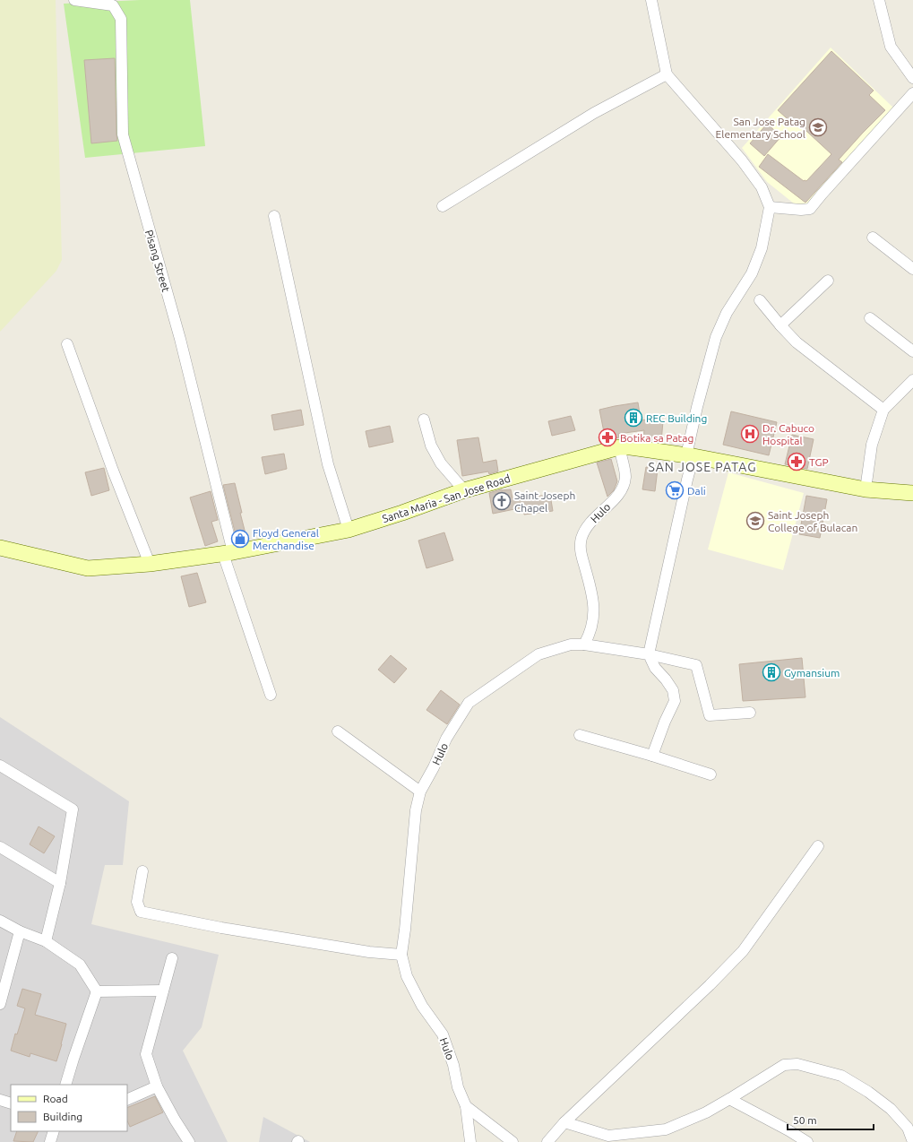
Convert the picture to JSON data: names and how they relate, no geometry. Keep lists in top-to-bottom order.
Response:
{
  "streets": {
    "main road": ["Santa Maria - San Jose Road"],
    "street": ["Pisang Street", "Hulo"]
  },
  "crossings": [
    ["Pisang Street", "Santa Maria - San Jose Road"],
    ["Santa Maria - San Jose Road", "Hulo"]
  ],
  "districts": ["SAN JOSE PATAG"],
  "places": {
    "school or university": ["San Jose Patag Elementary School", "Saint Joseph College of Bulacan"],
    "building": ["REC Building", "Gymansium"],
    "hospital": ["Dr. Cabuco Hospital"],
    "pharmacy": ["Botika sa Patag", "TGP"],
    "supermarket": ["Dali"],
    "church": ["Saint Joseph Chapel"],
    "shop": ["Floyd General Merchandise"]
  },
  "legend": ["Road", "Building"],
  "scale_bar": "50 m"
}
